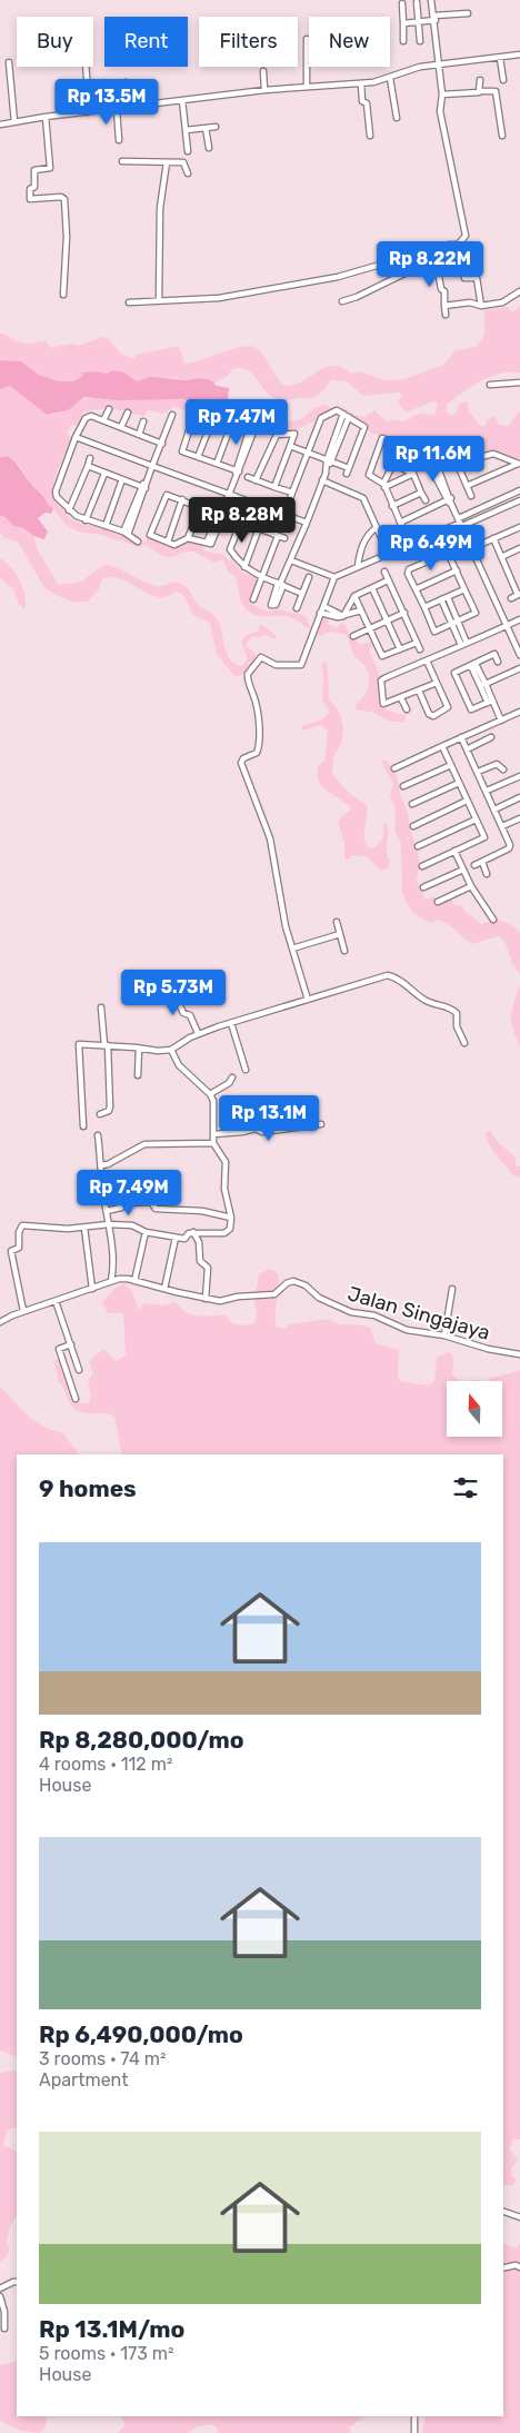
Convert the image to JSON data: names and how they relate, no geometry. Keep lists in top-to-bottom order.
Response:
{
  "streets": {
    "street": ["Jalan Singajaya"]
  },
  "north": "top",
  "page": {
    "chip": [
      "Buy",
      "Rent",
      "Filters",
      "New"
    ],
    "price": [
      "Rp 13.5M",
      "Rp 8.22M",
      "Rp 7.47M",
      "Rp 11.6M",
      "Rp 8.28M",
      "Rp 6.49M",
      "Rp 5.73M",
      "Rp 13.1M",
      "Rp 7.49M"
    ],
    "heading": "9 homes",
    "list": [
      {
        "name": "Rp 8,280,000/mo",
        "note": "4 rooms · 112 m² · House"
      },
      {
        "name": "Rp 6,490,000/mo",
        "note": "3 rooms · 74 m² · Apartment"
      },
      {
        "name": "Rp 13.1M/mo",
        "note": "5 rooms · 173 m² · House"
      }
    ]
  }
}
